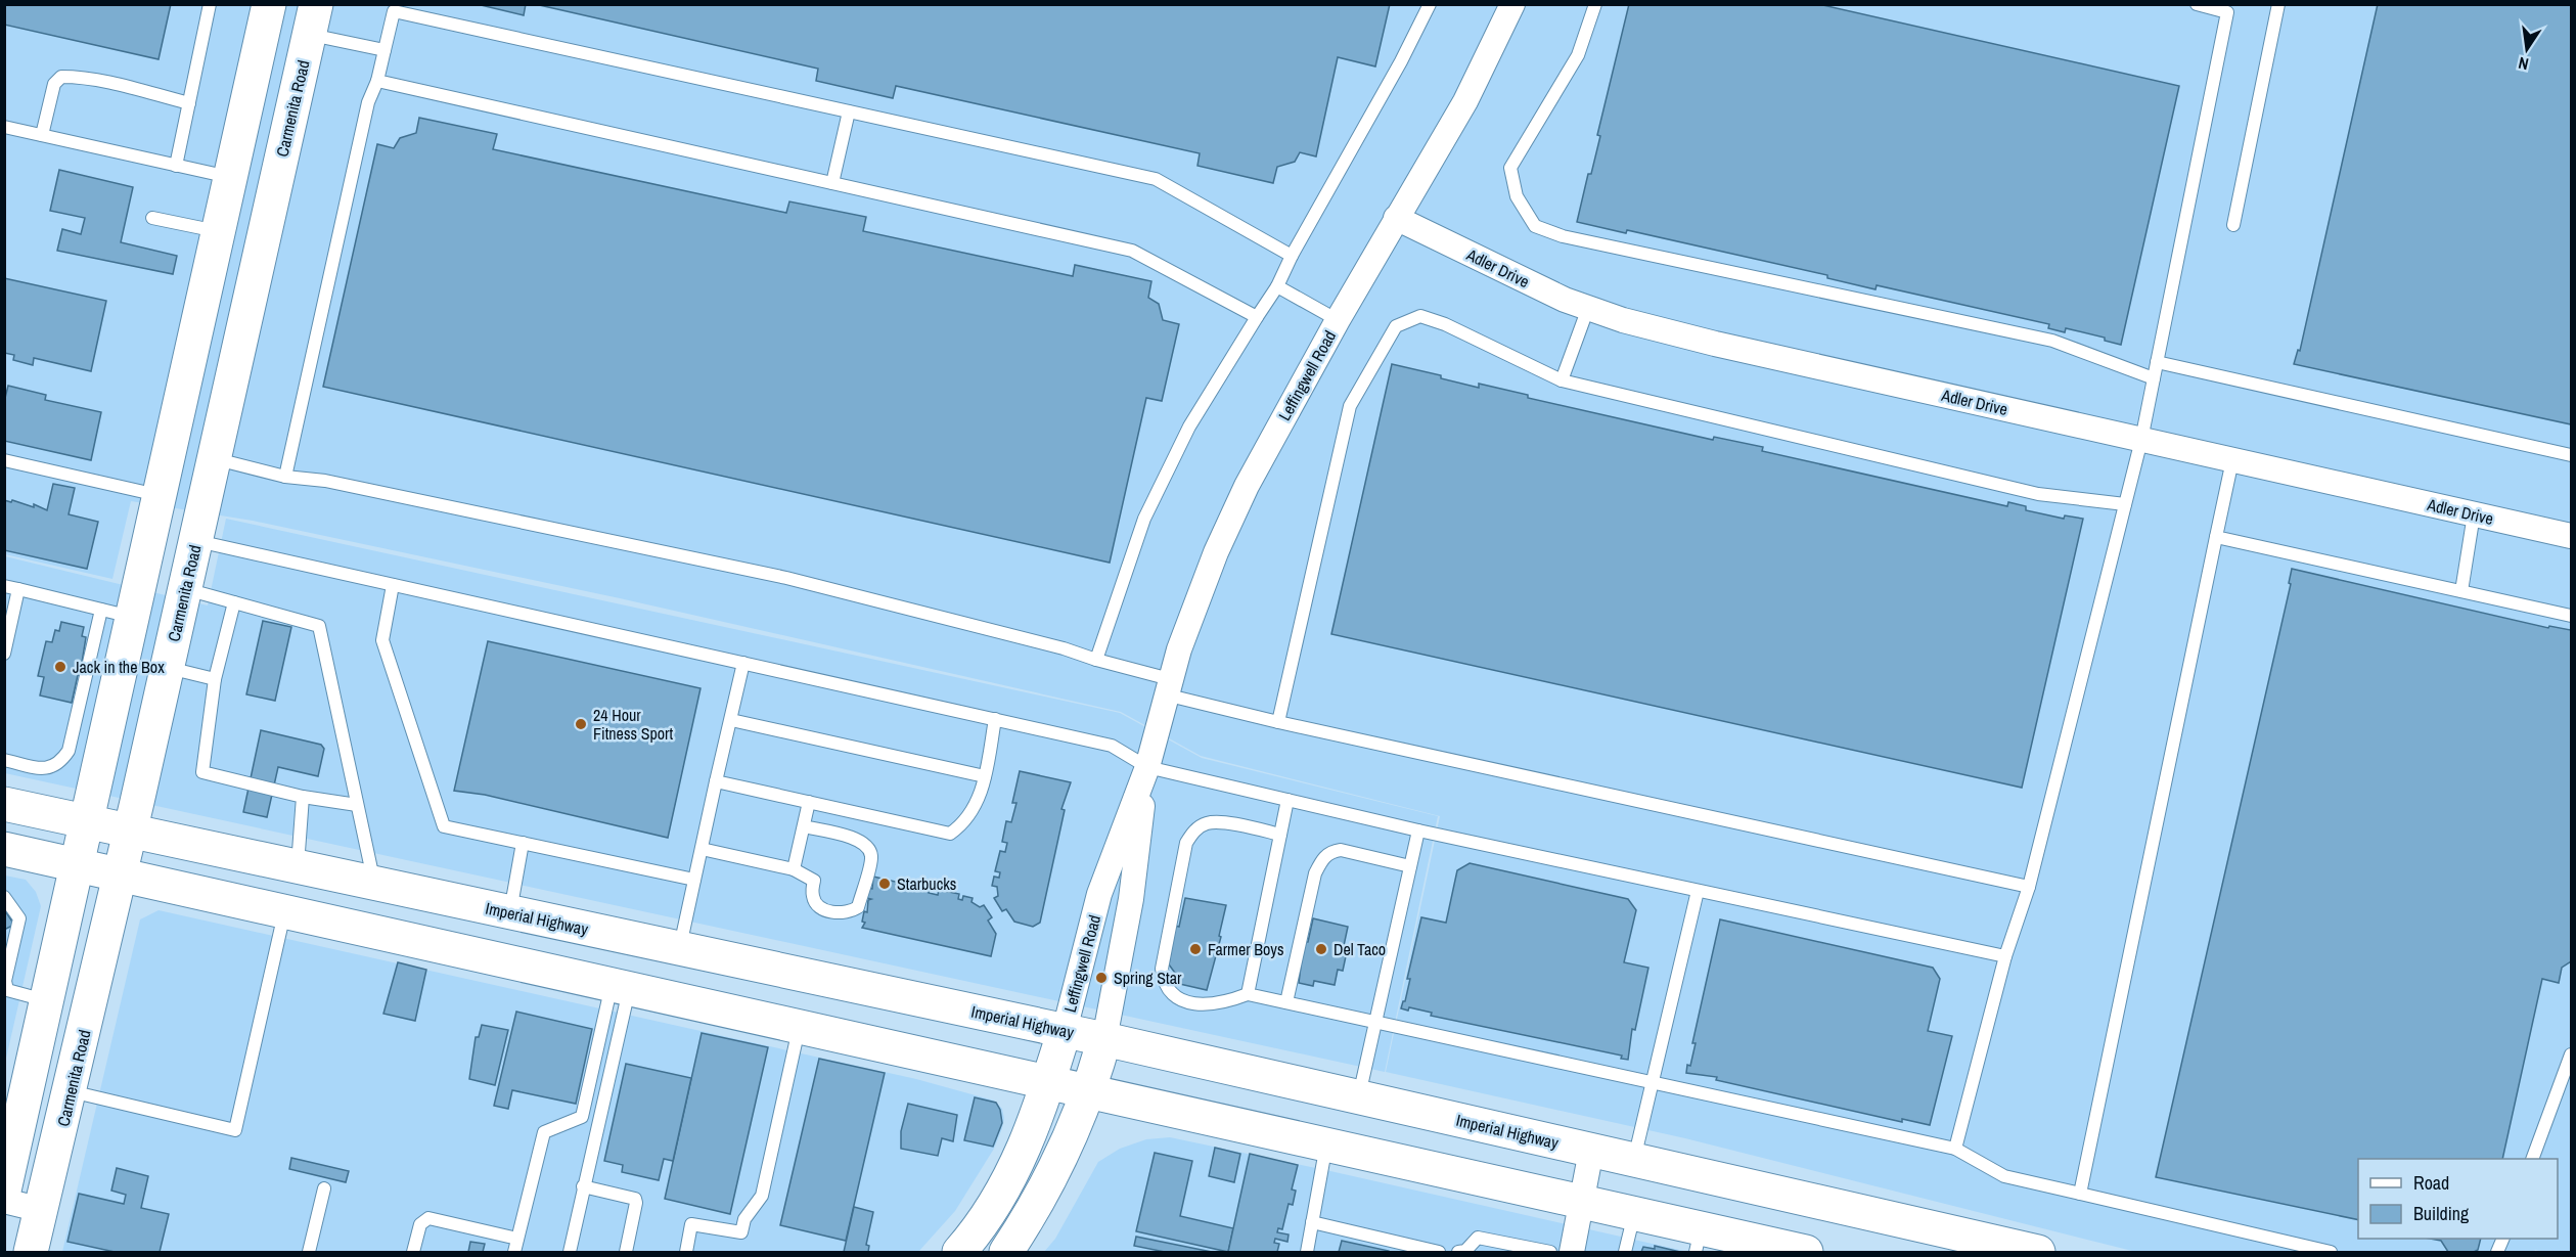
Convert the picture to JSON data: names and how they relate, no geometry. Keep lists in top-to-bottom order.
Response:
{
  "streets": {
    "main road": ["Carmenita Road", "Leffingwell Road", "Imperial Highway"],
    "street": ["Adler Drive"]
  },
  "crossings": [
    ["Carmenita Road", "Imperial Highway"],
    ["Adler Drive", "Leffingwell Road"],
    ["Leffingwell Road", "Imperial Highway"]
  ],
  "places": [
    "Jack in the Box",
    "24 Hour Fitness Sport",
    "Starbucks",
    "Farmer Boys",
    "Del Taco",
    "Spring Star"
  ],
  "legend": ["Road", "Building"],
  "north": "bottom"
}
